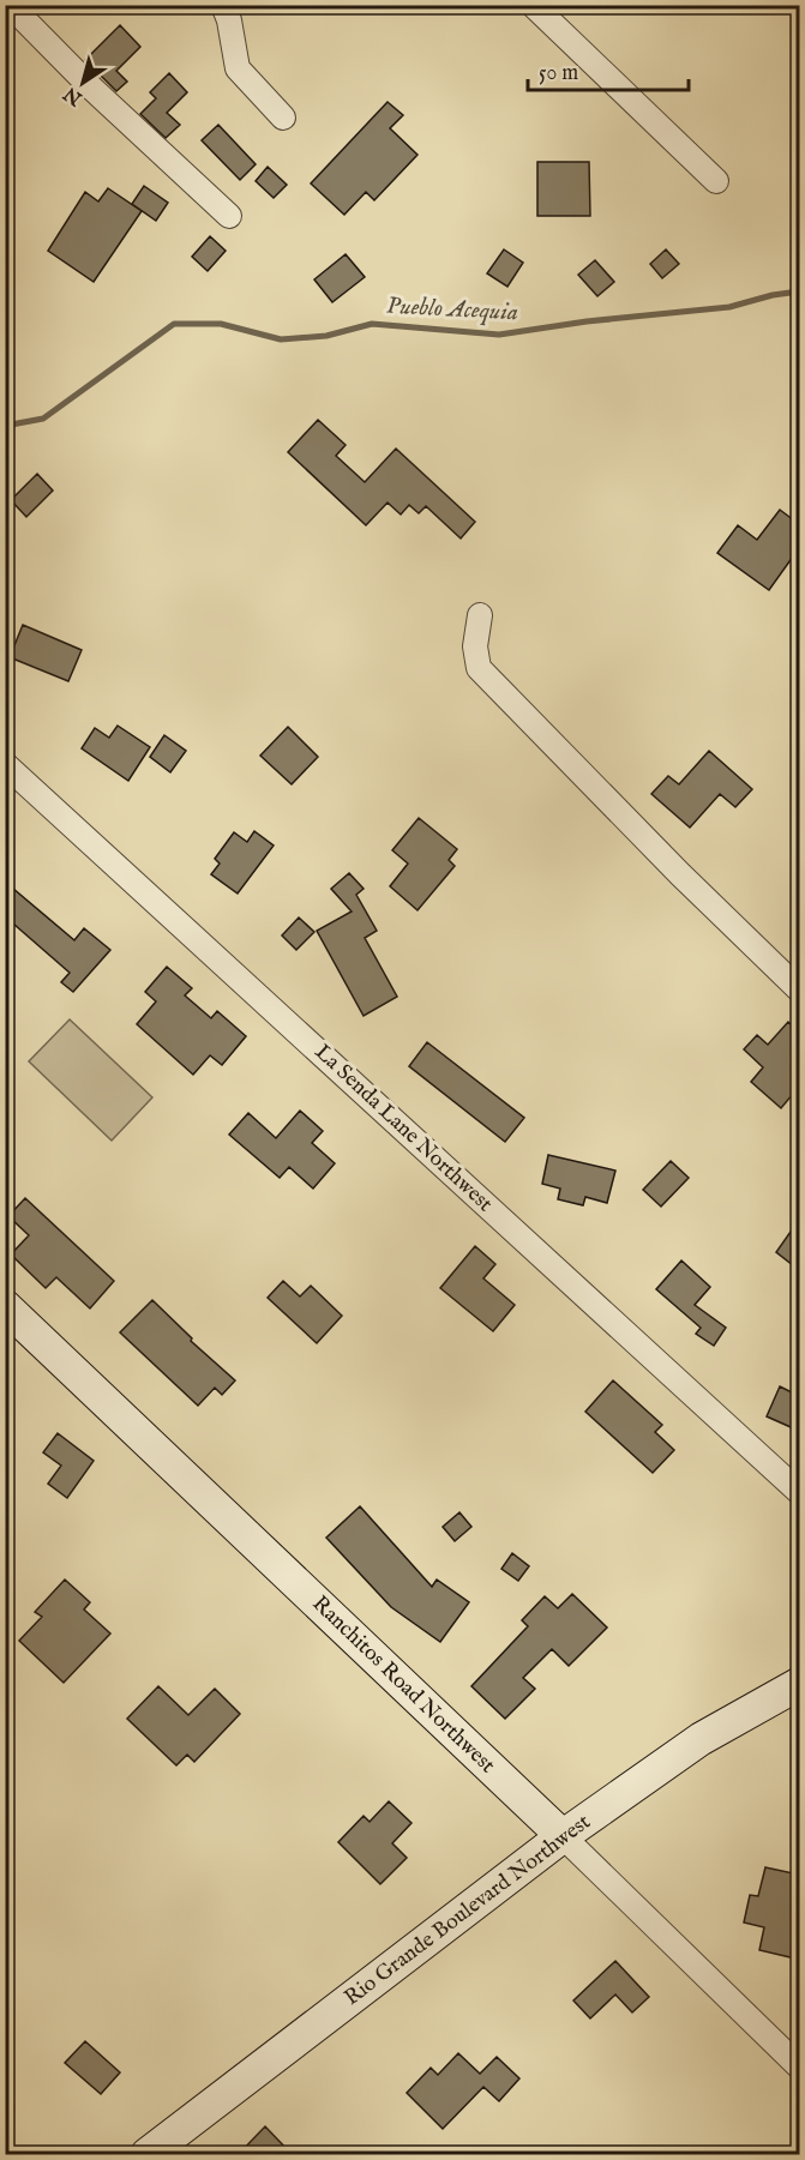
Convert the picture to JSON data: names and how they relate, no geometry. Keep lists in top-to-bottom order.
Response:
{
  "streets": {
    "street": ["La Senda Lane Northwest", "Ranchitos Road Northwest", "Rio Grande Boulevard Northwest"]
  },
  "crossings": [
    ["Ranchitos Road Northwest", "Rio Grande Boulevard Northwest"]
  ],
  "water": ["Pueblo Acequia"],
  "scale_bar": "50 m",
  "north": "bottom left"
}
